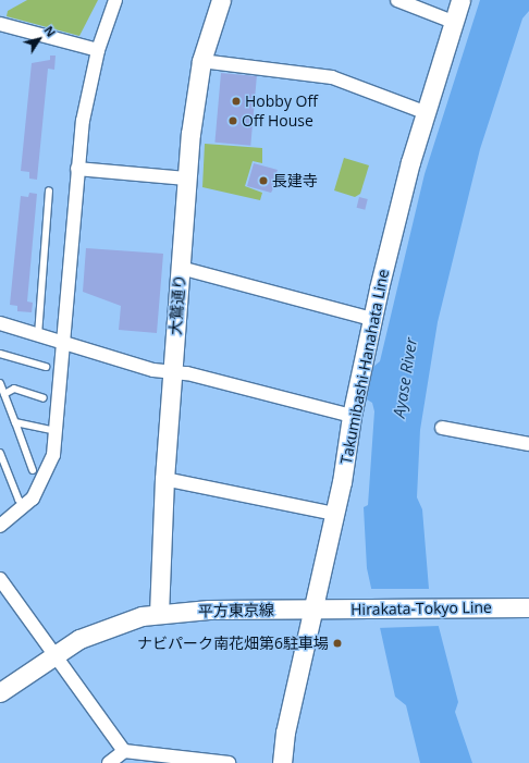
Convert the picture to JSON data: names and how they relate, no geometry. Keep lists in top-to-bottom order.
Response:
{
  "streets": {
    "main road": [
      "大鷲通り",
      "Takumibashi-Hanahata Line",
      "Hirakata-Tokyo Line",
      "平方東京線"
    ]
  },
  "crossings": [
    ["大鷲通り", "平方東京線"],
    ["Takumibashi-Hanahata Line", "Hirakata-Tokyo Line"],
    ["Takumibashi-Hanahata Line", "平方東京線"],
    ["Hirakata-Tokyo Line", "平方東京線"]
  ],
  "water": ["Ayase River"],
  "places": [
    "Hobby Off",
    "Off House",
    "長建寺",
    "ナビパーク南花畑第6駐車場"
  ],
  "north": "top right"
}
